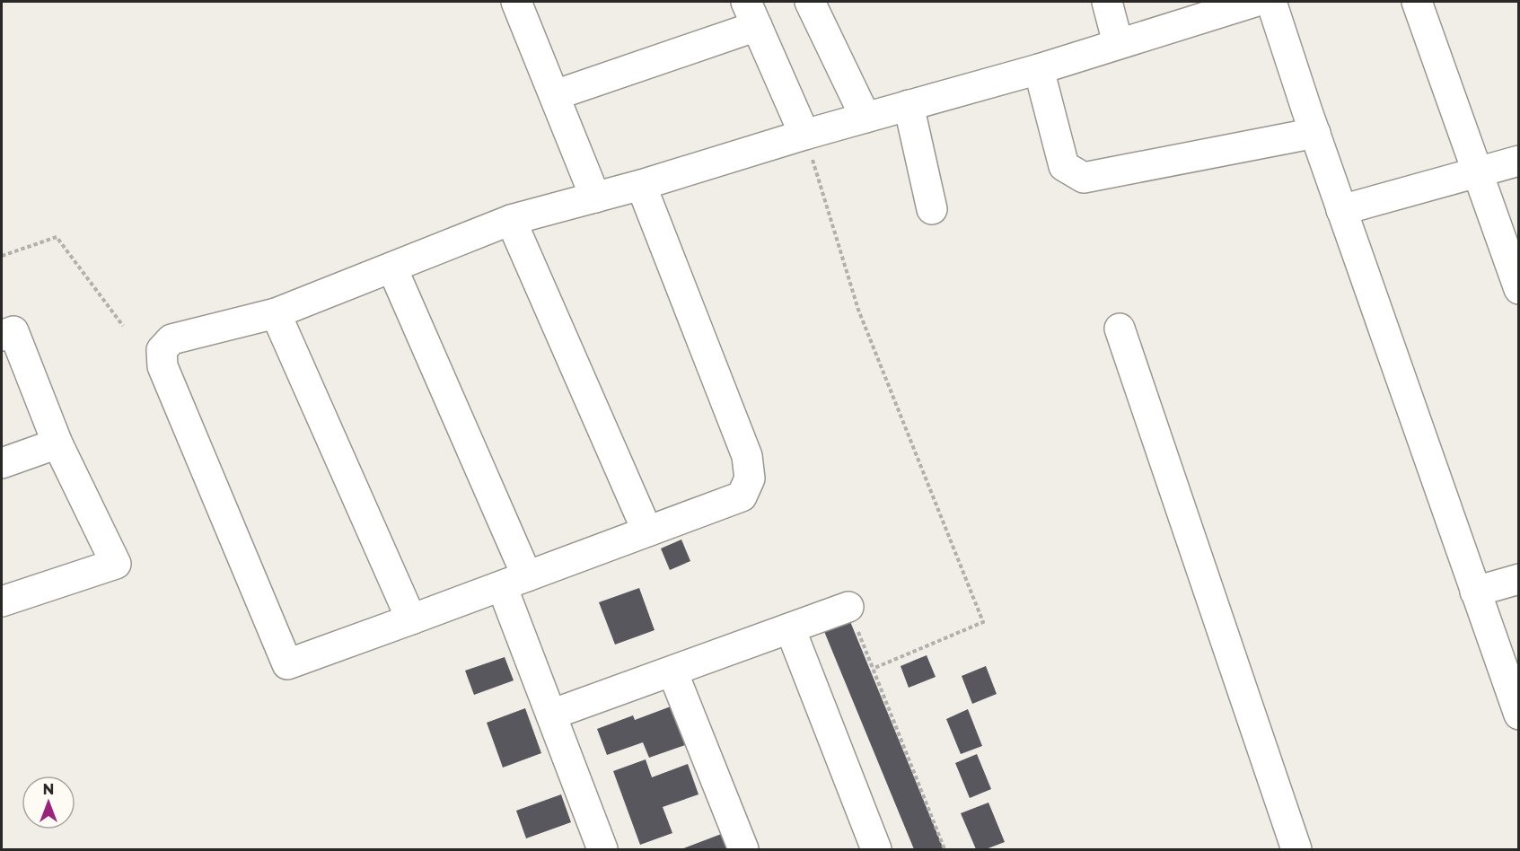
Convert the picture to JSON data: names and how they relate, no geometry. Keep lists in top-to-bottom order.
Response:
{
  "north": "top"
}
